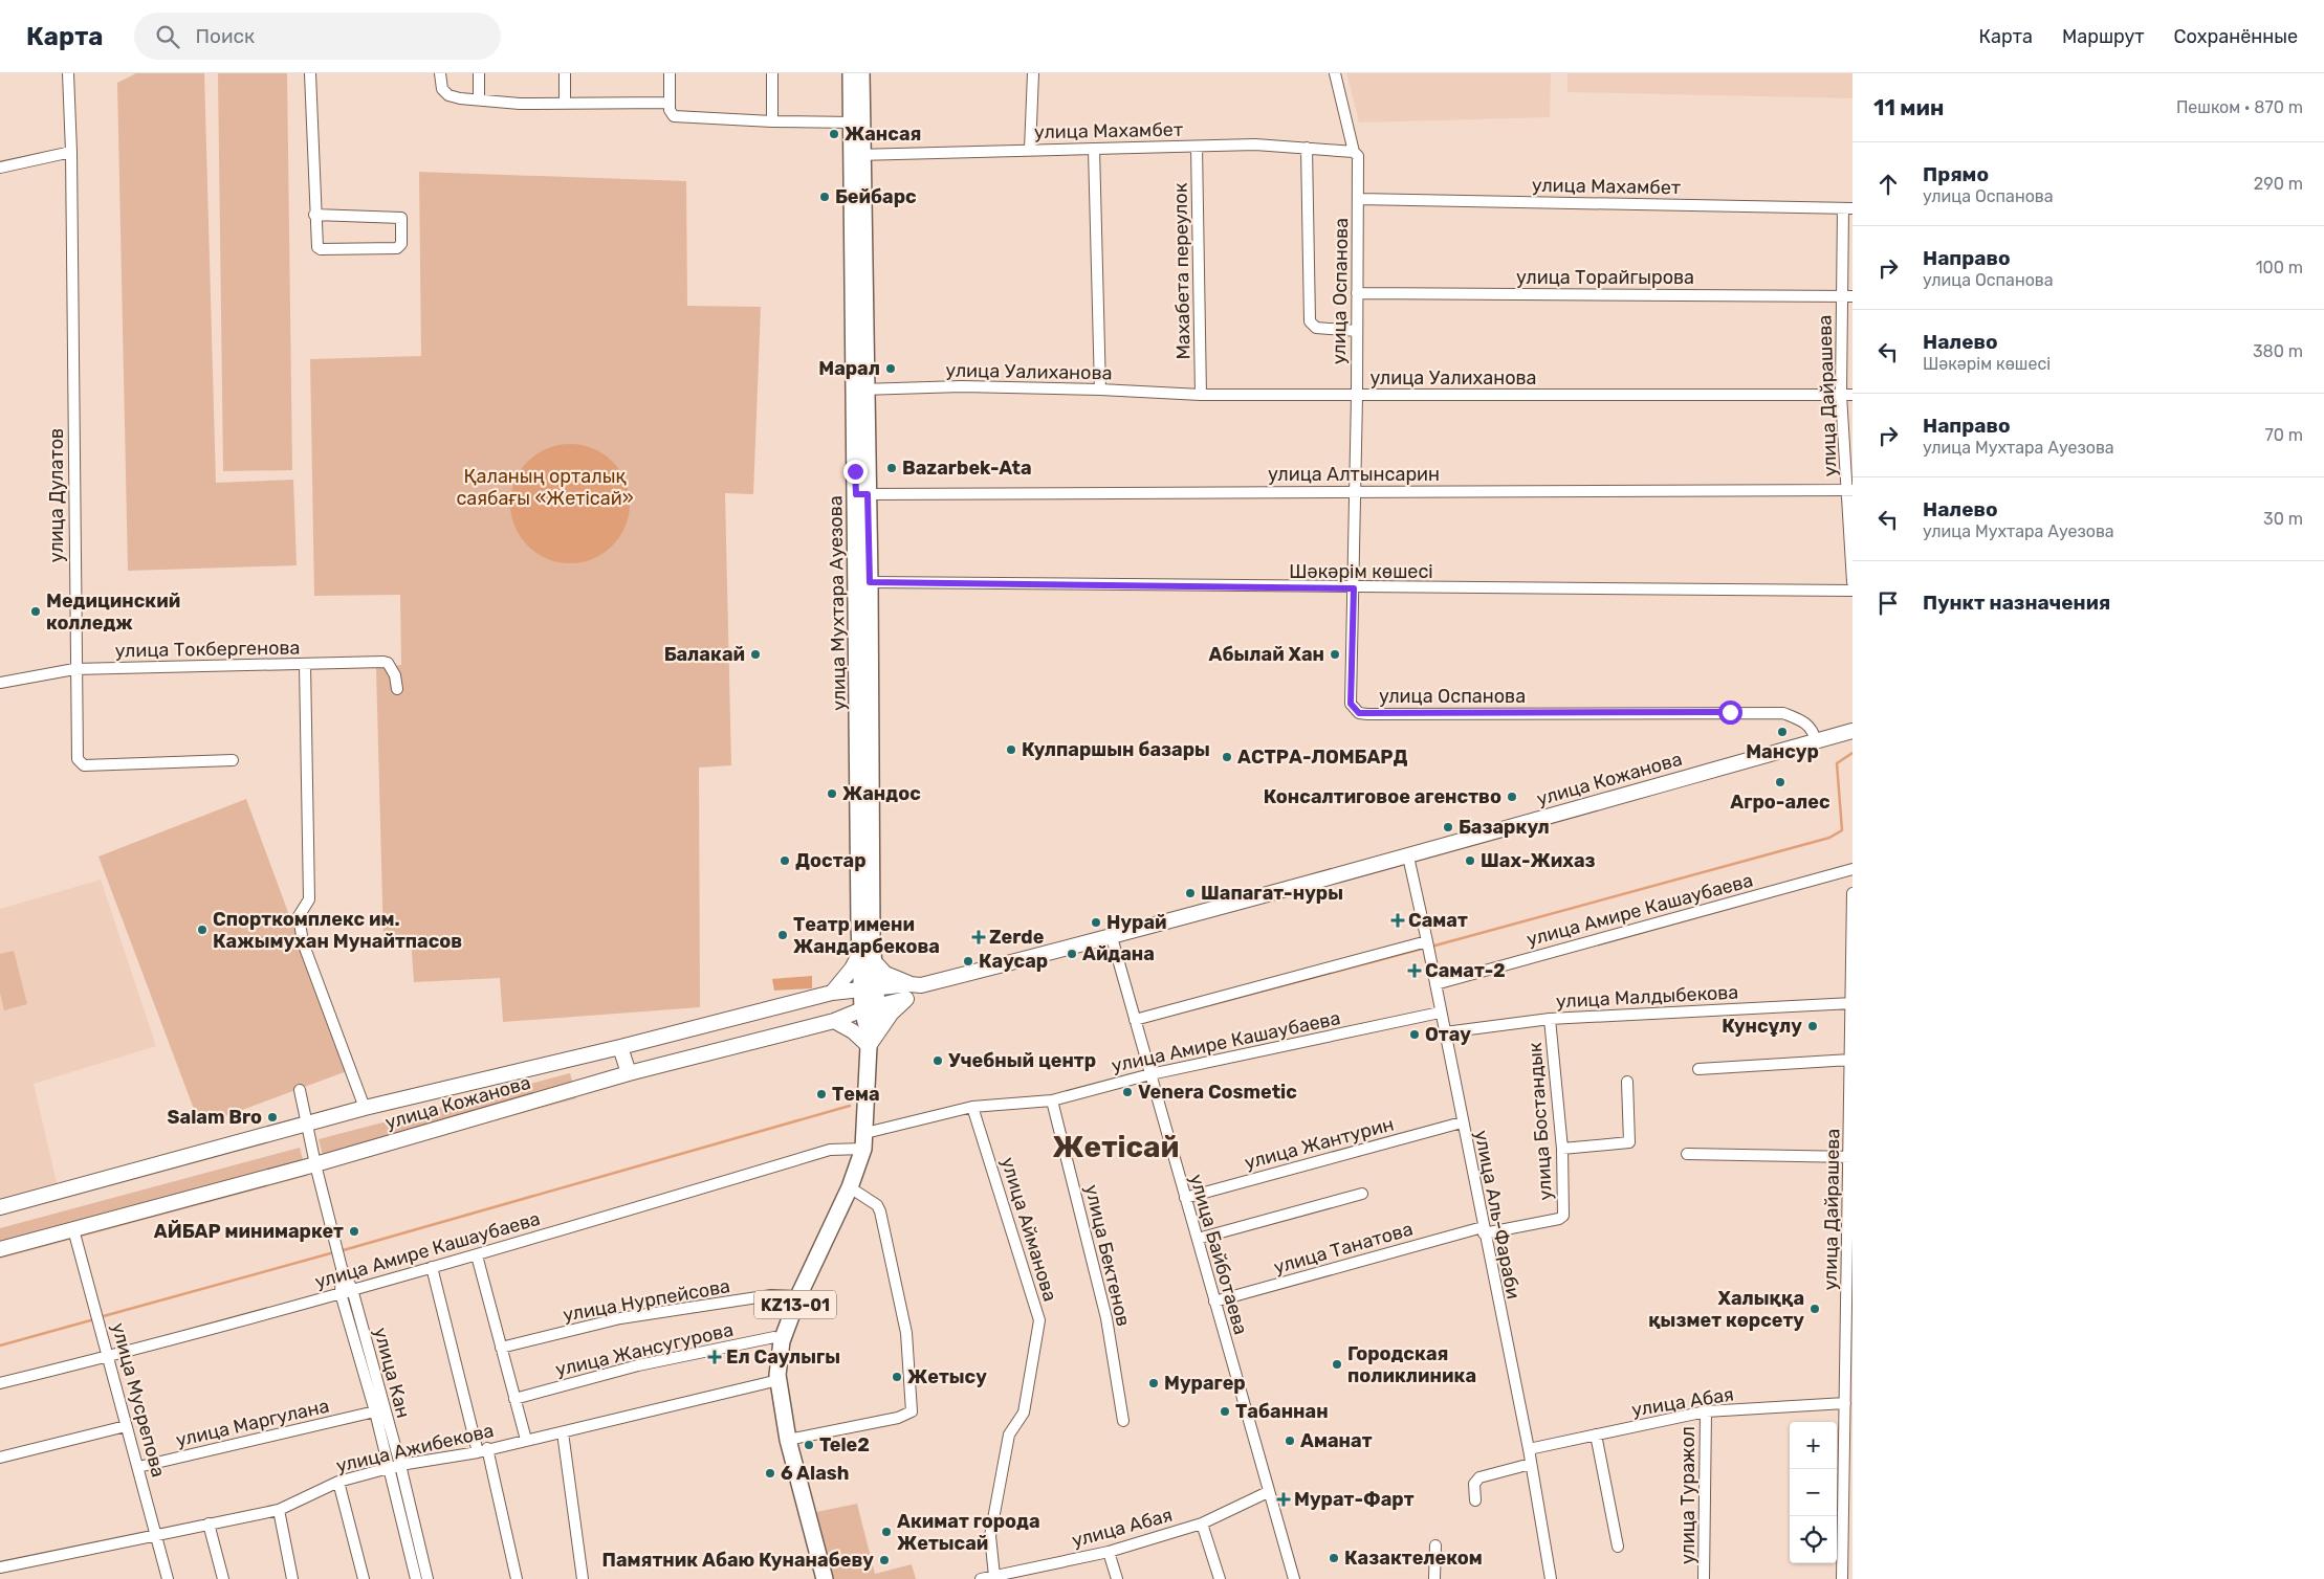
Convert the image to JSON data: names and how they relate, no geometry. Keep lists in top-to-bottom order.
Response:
{
  "streets": {
    "main road": ["улица Мухтара Ауезова", "KZ13-01"],
    "street": [
      "улица Махамбет",
      "Махабета переулок",
      "улица Торайгырова",
      "улица Оспанова",
      "улица Уалиханова",
      "улица Дайрашева",
      "улица Алтынсарин",
      "улица Дулатов",
      "Шәкәрім көшесі",
      "улица Токбергенова",
      "улица Кожанова",
      "улица Амире Кашаубаева",
      "улица Малдыбекова",
      "улица Бостандык",
      "улица Жантурин",
      "улица Аль-Фараби",
      "улица Айманова",
      "улица Танатова",
      "улица Байботаева",
      "улица Бектенов",
      "улица Нурпейсова",
      "улица Жансугурова",
      "улица Кан",
      "улица Мусрепова",
      "улица Абая",
      "улица Маргулана",
      "улица Ажибекова",
      "улица Туражол"
    ]
  },
  "crossings": [
    ["улица Махамбет", "Махабета переулок"],
    ["улица Махамбет", "улица Оспанова"],
    ["улица Махамбет", "улица Дайрашева"],
    ["улица Махамбет", "улица Мухтара Ауезова"],
    ["Махабета переулок", "улица Уалиханова"],
    ["улица Торайгырова", "улица Оспанова"],
    ["улица Торайгырова", "улица Дайрашева"],
    ["улица Оспанова", "улица Уалиханова"],
    ["улица Оспанова", "улица Алтынсарин"],
    ["улица Оспанова", "Шәкәрім көшесі"],
    ["улица Оспанова", "улица Кожанова"],
    ["улица Уалиханова", "улица Дайрашева"],
    ["улица Уалиханова", "улица Мухтара Ауезова"],
    ["улица Дайрашева", "улица Алтынсарин"],
    ["улица Дайрашева", "улица Малдыбекова"],
    ["улица Дайрашева", "улица Абая"],
    ["улица Алтынсарин", "улица Мухтара Ауезова"],
    ["улица Дулатов", "улица Токбергенова"],
    ["Шәкәрім көшесі", "улица Мухтара Ауезова"],
    ["улица Мухтара Ауезова", "улица Кожанова"],
    ["улица Мухтара Ауезова", "улица Амире Кашаубаева"],
    ["улица Мухтара Ауезова", "улица Нурпейсова"],
    ["улица Мухтара Ауезова", "улица Жансугурова"],
    ["улица Мухтара Ауезова", "улица Ажибекова"],
    ["улица Кожанова", "улица Аль-Фараби"],
    ["улица Кожанова", "улица Байботаева"],
    ["улица Кожанова", "улица Кан"],
    ["улица Кожанова", "улица Мусрепова"],
    ["улица Амире Кашаубаева", "улица Аль-Фараби"],
    ["улица Амире Кашаубаева", "улица Айманова"],
    ["улица Амире Кашаубаева", "улица Байботаева"],
    ["улица Амире Кашаубаева", "улица Бектенов"],
    ["улица Амире Кашаубаева", "улица Кан"],
    ["улица Амире Кашаубаева", "улица Мусрепова"],
    ["улица Малдыбекова", "улица Бостандык"],
    ["улица Малдыбекова", "улица Аль-Фараби"],
    ["улица Бостандык", "улица Танатова"],
    ["улица Жантурин", "улица Аль-Фараби"],
    ["улица Жантурин", "улица Байботаева"],
    ["улица Аль-Фараби", "улица Танатова"],
    ["улица Аль-Фараби", "улица Абая"],
    ["улица Айманова", "улица Абая"],
    ["улица Танатова", "улица Байботаева"],
    ["улица Байботаева", "улица Абая"],
    ["улица Кан", "улица Маргулана"],
    ["улица Кан", "улица Ажибекова"],
    ["улица Мусрепова", "улица Маргулана"],
    ["улица Мусрепова", "улица Ажибекова"],
    ["улица Абая", "улица Туражол"]
  ],
  "districts": ["Жетісай"],
  "parks": ["Қаланың орталық саябағы «Жетісай»"],
  "places": {
    "other": [
      "Жансая",
      "Бейбарс",
      "Марал",
      "Bazarbek-Ata",
      "Медицинский колледж",
      "Балакай",
      "Абылай Хан",
      "Мансур",
      "Кулпаршын базары",
      "АСТРА-ЛОМБАРД",
      "Агро-алес",
      "Жандос",
      "Консалтиговое агенство",
      "Базаркул",
      "Достар",
      "Шах-Жихаз",
      "Шапагат-нуры",
      "Нурай",
      "Спорткомплекс им. Кажымухан Мунайтпасов",
      "Театр имени Жандарбекова",
      "Айдана",
      "Каусар",
      "Кунсұлу",
      "Отау",
      "Учебный центр",
      "Venera Cosmetic",
      "Тема",
      "Salam Bro",
      "АЙБАР минимаркет",
      "Халыққа қызмет көрсету",
      "Городская поликлиника",
      "Жетысу",
      "Мурагер",
      "Табаннан",
      "Аманат",
      "Tele2",
      "6 Alash",
      "Акимат города Жетысай",
      "Казактелеком",
      "Памятник Абаю Кунанабеву"
    ],
    "health": [
      "Самат",
      "Zerde",
      "Самат-2",
      "Ел Саулыгы",
      "Мурат-Фарт"
    ]
  },
  "page": {
    "header": "Карта",
    "search": "Поиск",
    "nav": ["Карта", "Маршрут", "Сохранённые"],
    "heading": ["11 мин", "Пешком · 870 m"],
    "list": [
      ["Прямо", "улица Оспанова", "290 m"],
      ["Направо", "улица Оспанова", "100 m"],
      ["Налево", "Шәкәрім көшесі", "380 m"],
      ["Направо", "улица Мухтара Ауезова", "70 m"],
      ["Налево", "улица Мухтара Ауезова", "30 m"],
      "Пункт назначения"
    ],
    "map_buttons": ["+", "−"]
  }
}
